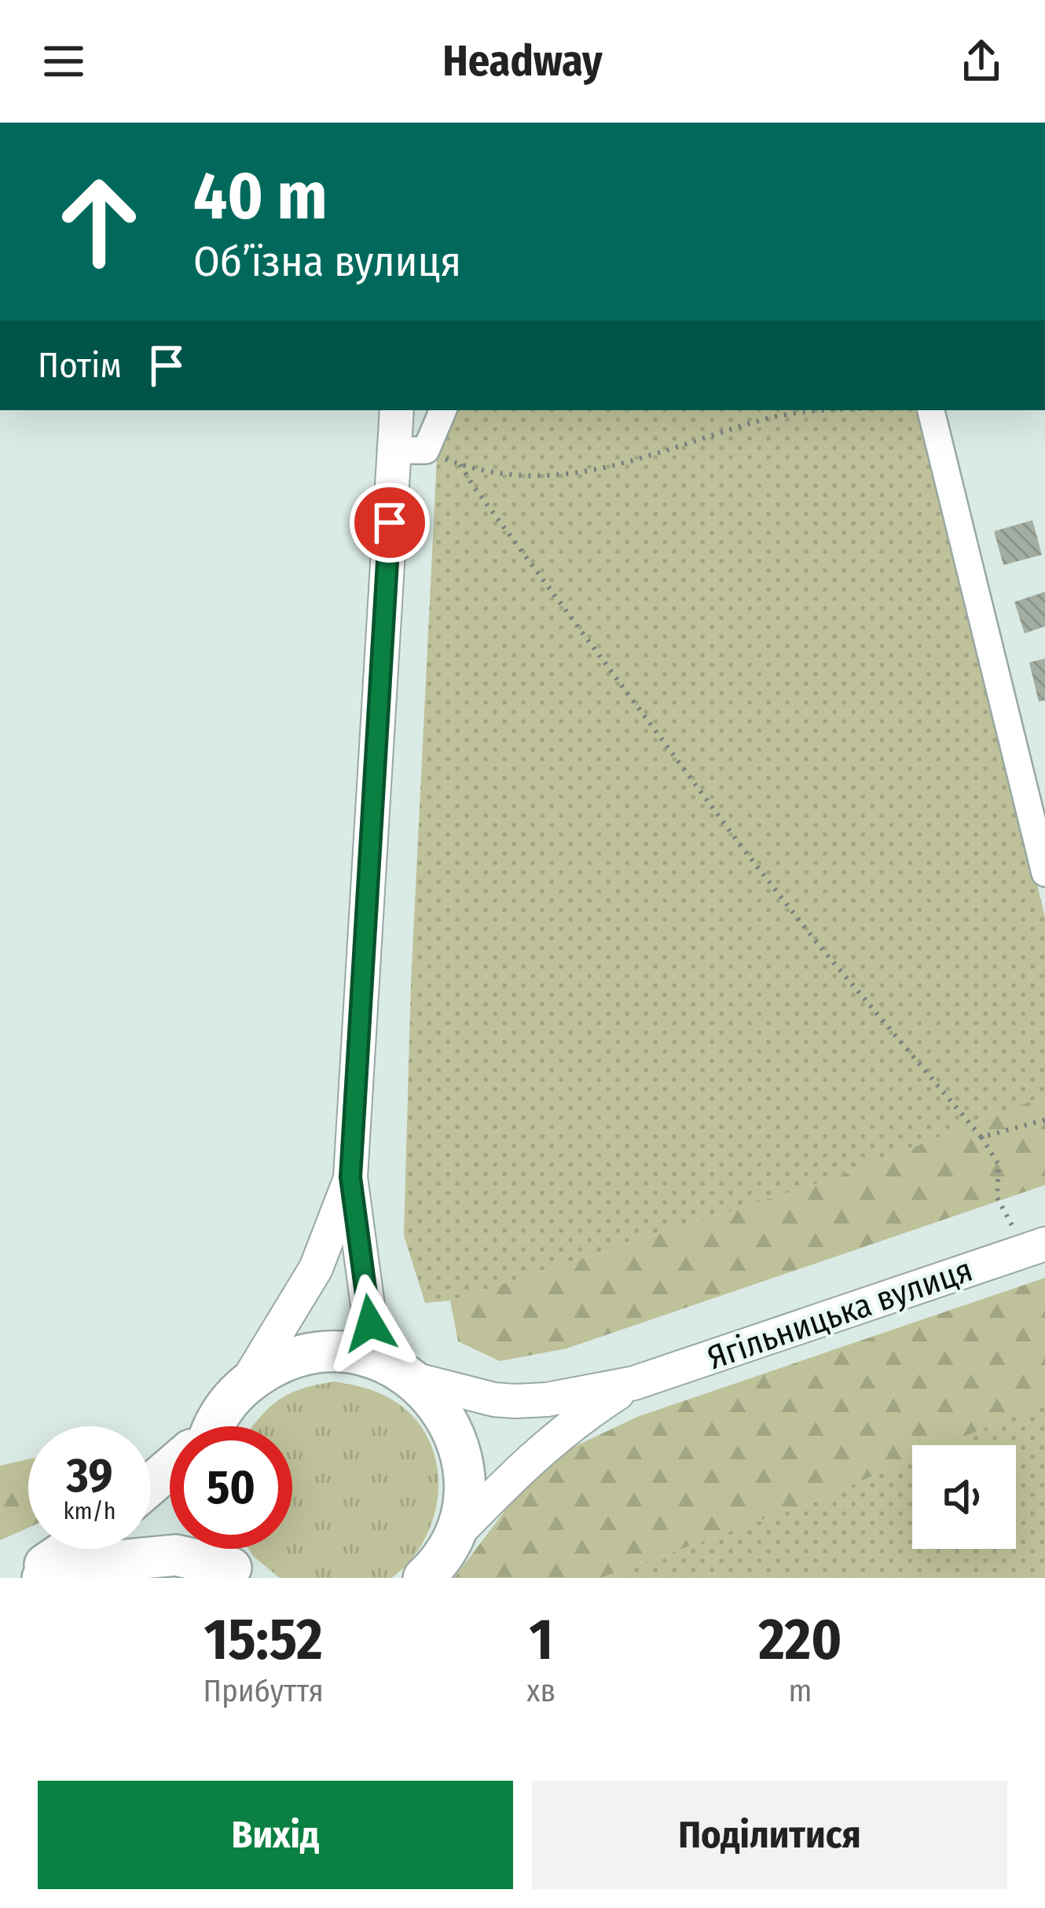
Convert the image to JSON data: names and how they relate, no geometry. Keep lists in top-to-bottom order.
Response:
{
  "streets": {
    "main road": ["Ягільницька вулиця"]
  },
  "page": {
    "header": "Headway",
    "turn": ["40 m", "Обʼїзна вулиця"],
    "then": "Потім",
    "speed": "39 km/h",
    "limit": "50",
    "eta": [
      "15:52",
      "Прибуття",
      "1",
      "хв",
      "220",
      "m"
    ],
    "buttons": ["Вихід", "Поділитися"]
  }
}
